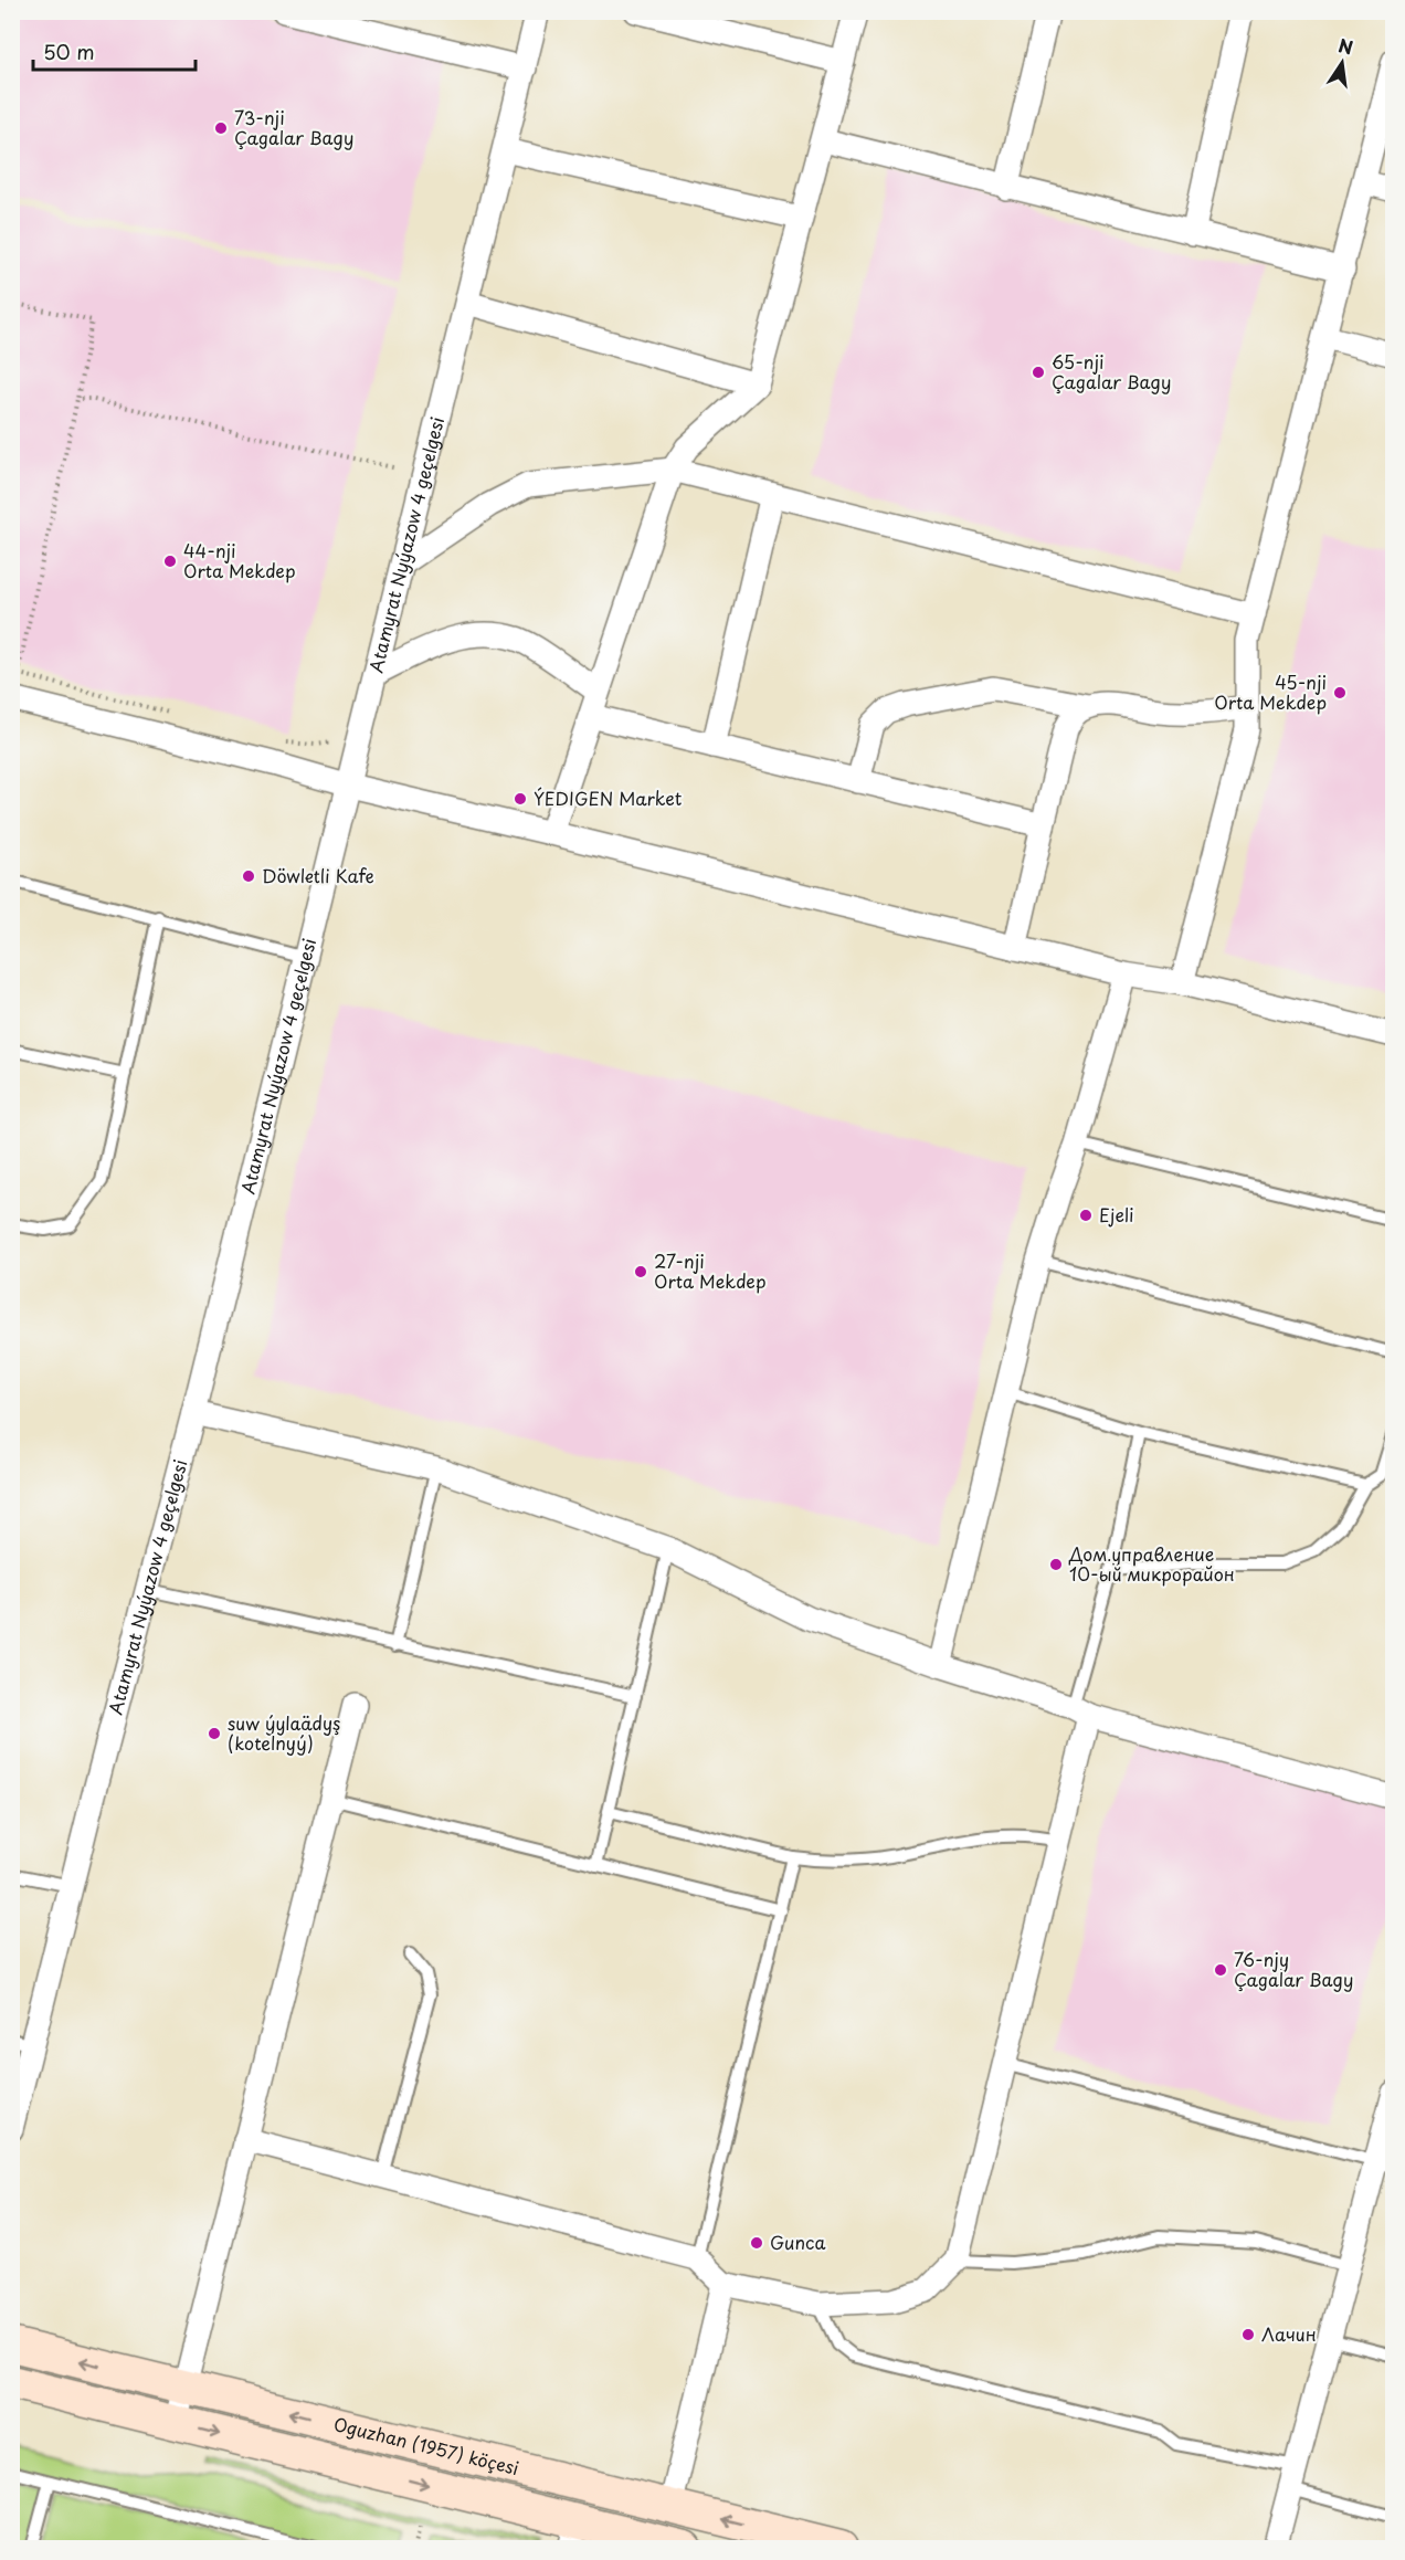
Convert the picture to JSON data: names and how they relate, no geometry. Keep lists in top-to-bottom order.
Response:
{
  "streets": {
    "main road": ["Oguzhan (1957) köçesi"],
    "street": ["Atamyrat Nyýazow 4 geçelgesi"]
  },
  "places": [
    "73-nji Çagalar Bagy",
    "65-nji Çagalar Bagy",
    "44-nji Orta Mekdep",
    "45-nji Orta Mekdep",
    "ÝEDIGEN Market",
    "Döwletli Kafe",
    "Ejeli",
    "27-nji Orta Mekdep",
    "Дом.управление 10-ый микрорайон",
    "suw ýylaädyş (kotelnyý)",
    "76-njy Çagalar Bagy",
    "Gunca",
    "Лачин"
  ],
  "scale_bar": "50 m",
  "north": "top"
}
